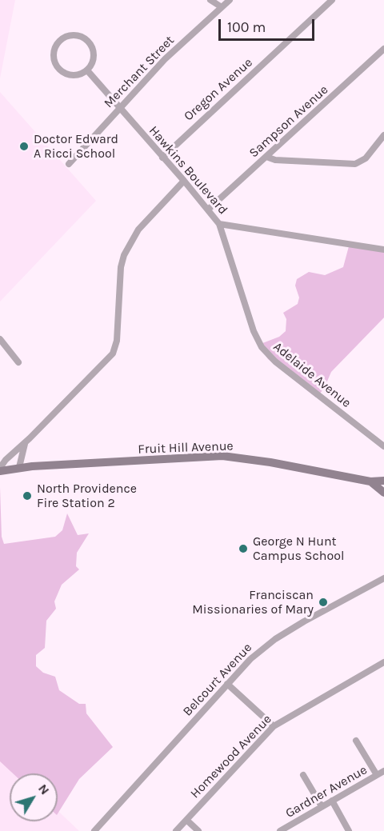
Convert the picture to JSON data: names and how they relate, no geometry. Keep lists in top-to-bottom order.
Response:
{
  "streets": {
    "main road": ["Fruit Hill Avenue"],
    "street": [
      "Merchant Street",
      "Oregon Avenue",
      "Sampson Avenue",
      "Hawkins Boulevard",
      "Adelaide Avenue",
      "Belcourt Avenue",
      "Homewood Avenue",
      "Gardner Avenue"
    ]
  },
  "crossings": [
    ["Merchant Street", "Hawkins Boulevard"],
    ["Oregon Avenue", "Hawkins Boulevard"],
    ["Sampson Avenue", "Hawkins Boulevard"],
    ["Hawkins Boulevard", "Adelaide Avenue"]
  ],
  "places": [
    "Doctor Edward A Ricci School",
    "North Providence Fire Station 2",
    "George N Hunt Campus School",
    "Franciscan Missionaries of Mary"
  ],
  "scale_bar": "100 m",
  "north": "top right"
}
